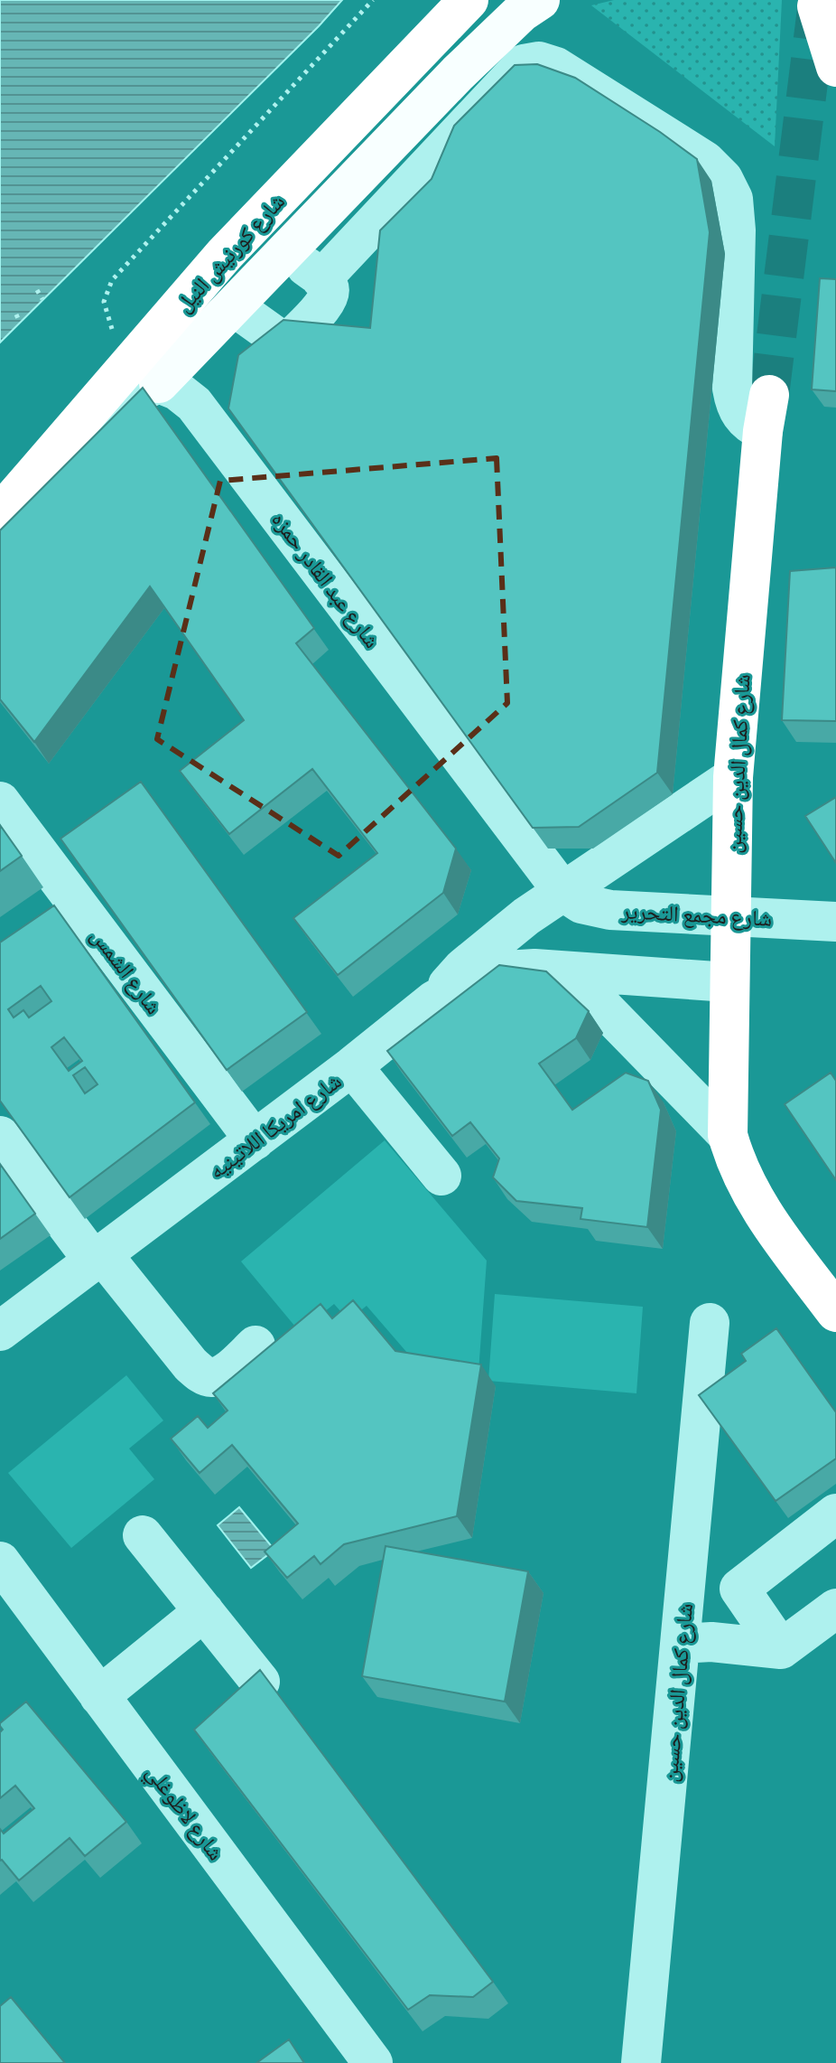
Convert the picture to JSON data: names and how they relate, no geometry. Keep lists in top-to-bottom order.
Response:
{
  "streets": {
    "highway": ["شارع كورنيش النيل", "شارع كمال الدين حسين"],
    "street": [
      "شارع عبد القادر حمزه",
      "شارع مجمع التحرير",
      "شارع الشمس",
      "شارع امريكا اللاتينيه",
      "شارع لاظوغلي"
    ]
  },
  "crossings": [
    ["شارع كورنيش النيل", "شارع عبد القادر حمزه"],
    ["شارع عبد القادر حمزه", "شارع مجمع التحرير"],
    ["شارع كمال الدين حسين", "شارع مجمع التحرير"],
    ["شارع كمال الدين حسين", "شارع امريكا اللاتينيه"],
    ["شارع الشمس", "شارع امريكا اللاتينيه"]
  ]
}
